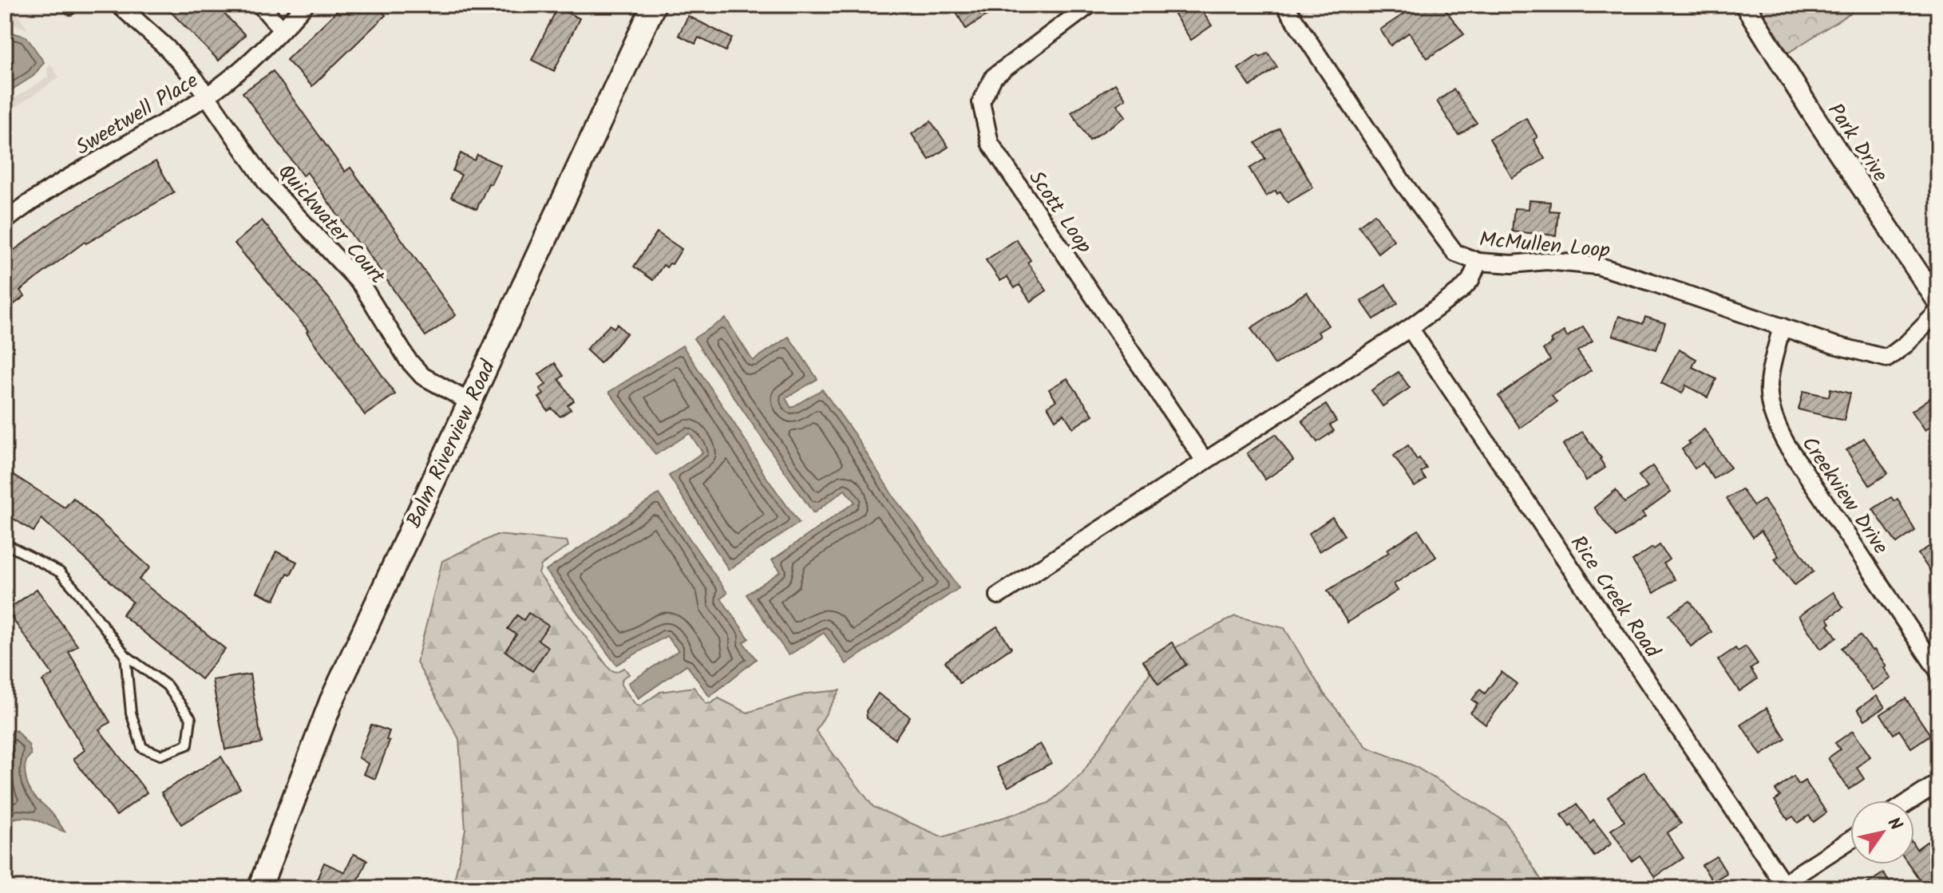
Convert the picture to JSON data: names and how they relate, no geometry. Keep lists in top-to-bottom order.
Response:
{
  "streets": {
    "main road": ["Balm Riverview Road"],
    "street": [
      "Sweetwell Place",
      "Park Drive",
      "Scott Loop",
      "Quickwater Court",
      "McMullen Loop",
      "Creekview Drive",
      "Rice Creek Road"
    ]
  },
  "crossings": [
    ["Sweetwell Place", "Quickwater Court"],
    ["Quickwater Court", "Balm Riverview Road"],
    ["McMullen Loop", "Creekview Drive"]
  ],
  "north": "top right"
}
